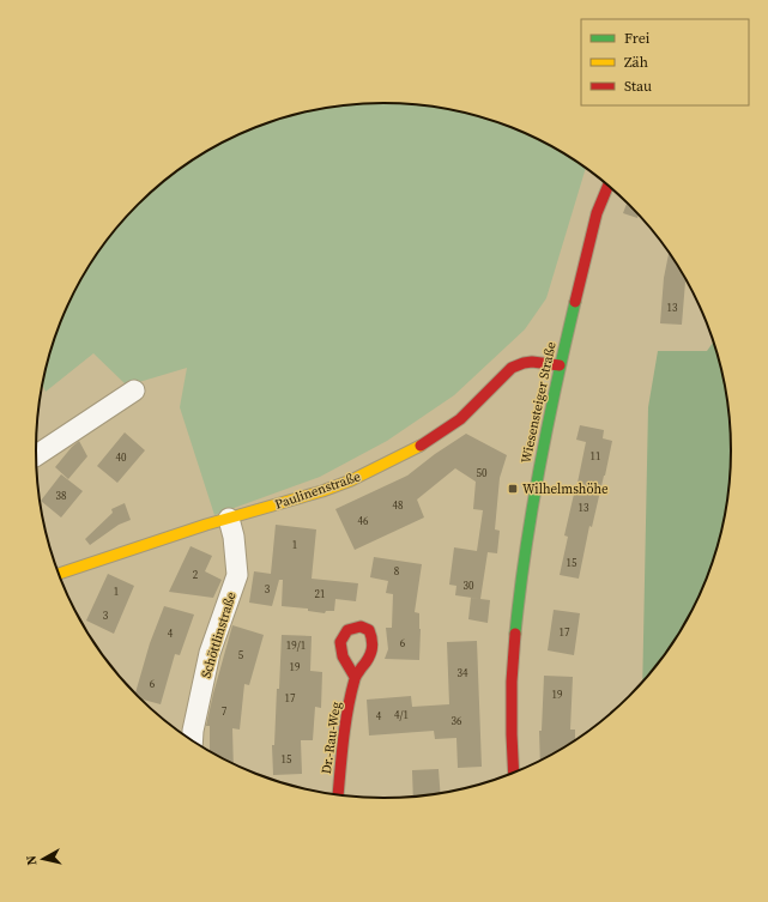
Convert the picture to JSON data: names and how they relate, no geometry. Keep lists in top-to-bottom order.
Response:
{
  "streets": {
    "street": [
      "Wiesensteiger Straße",
      "Paulinenstraße",
      "Schöttlinstraße",
      "Dr.-Rau-Weg"
    ]
  },
  "crossings": [
    ["Wiesensteiger Straße", "Paulinenstraße"],
    ["Paulinenstraße", "Schöttlinstraße"]
  ],
  "places": {
    "transit": ["Wilhelmshöhe"]
  },
  "house_numbers": [
    "13",
    "11",
    "40",
    "50",
    "38",
    "48",
    "13",
    "46",
    "1",
    "15",
    "8",
    "2",
    "30",
    "3",
    "1",
    "21",
    "3",
    "17",
    "4",
    "6",
    "19/1",
    "5",
    "19",
    "34",
    "6",
    "19",
    "17",
    "7",
    "4/1",
    "4",
    "36",
    "15"
  ],
  "legend": ["Frei", "Zäh", "Stau"],
  "north": "left"
}
